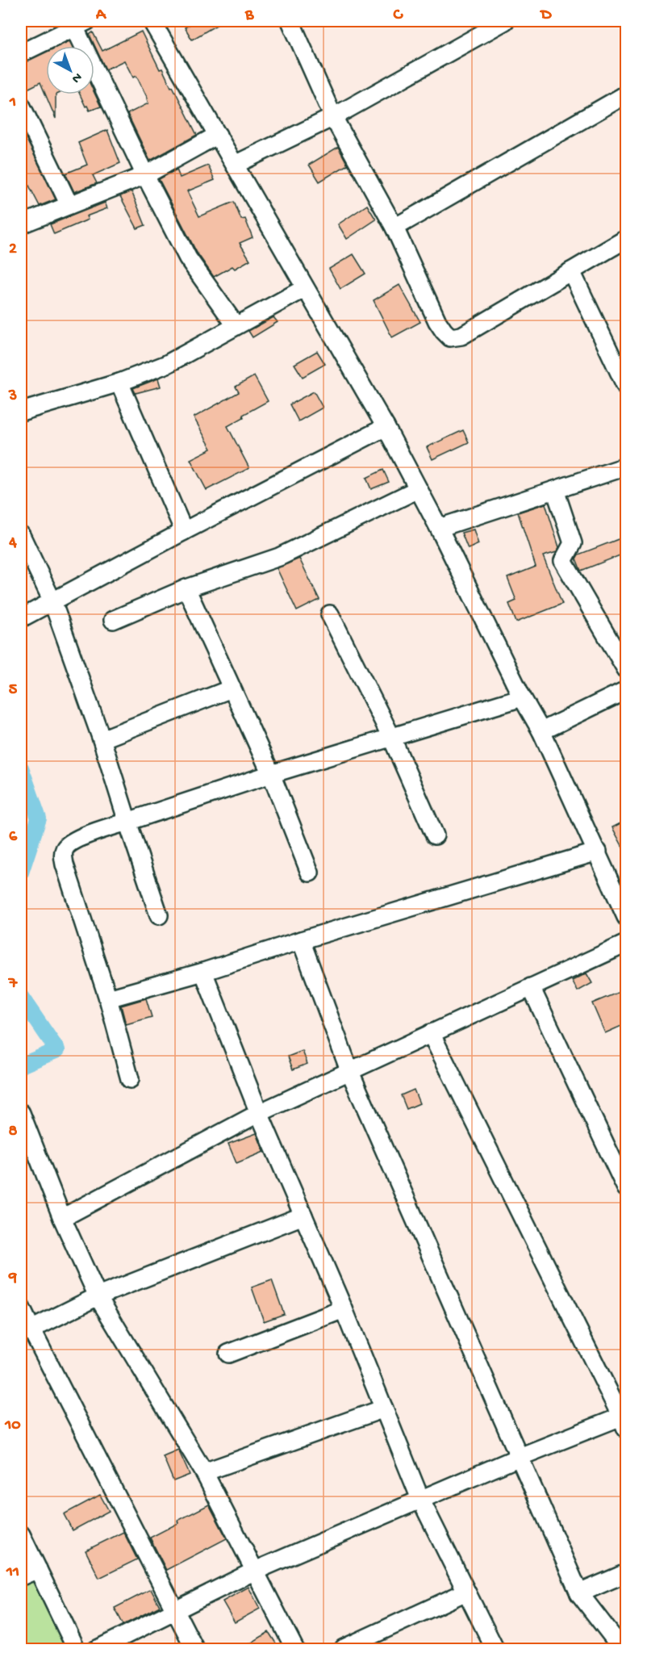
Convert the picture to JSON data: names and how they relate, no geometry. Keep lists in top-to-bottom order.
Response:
{
  "north": "bottom right",
  "grid": {
    "columns": [
      "A",
      "B",
      "C",
      "D"
    ],
    "rows": [
      "1",
      "2",
      "3",
      "4",
      "5",
      "6",
      "7",
      "8",
      "9",
      "10",
      "11"
    ]
  }
}
